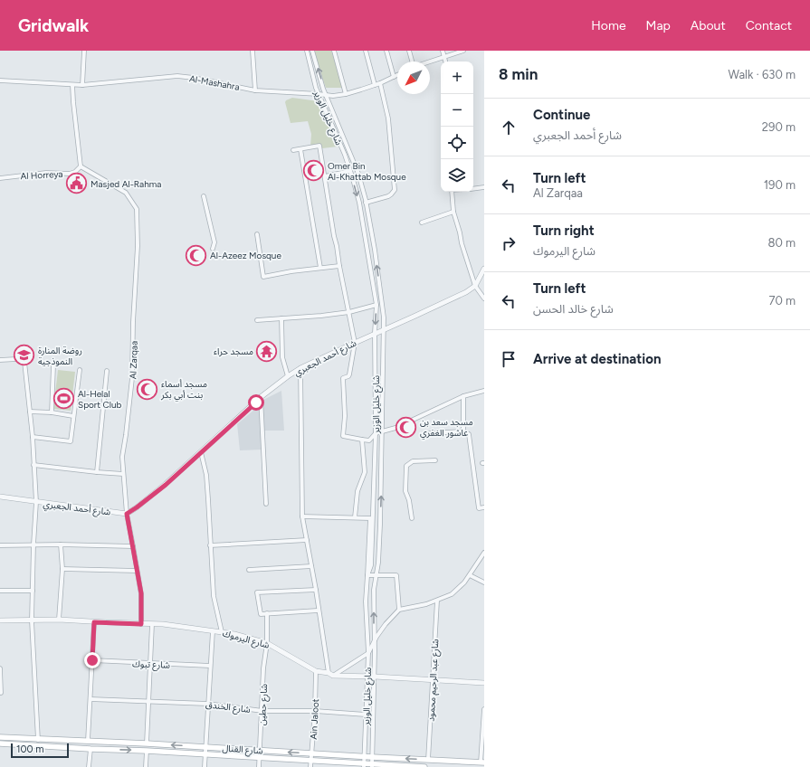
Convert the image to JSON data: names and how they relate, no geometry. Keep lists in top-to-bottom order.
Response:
{
  "streets": {
    "main road": ["شارع القنال"],
    "street": [
      "Al-Mashahra",
      "شارع خليل الوزير",
      "Al Horreya",
      "شارع أحمد الجعبري",
      "Al Zarqaa",
      "شارع اليرموك",
      "شارع تبوك",
      "شارع عبد الرحيم محمود",
      "شارع حطين",
      "شارع الخندق",
      "Ain Jaloot"
    ]
  },
  "crossings": [
    ["Al-Mashahra", "شارع خليل الوزير"],
    ["شارع خليل الوزير", "شارع أحمد الجعبري"],
    ["شارع خليل الوزير", "شارع اليرموك"],
    ["شارع خليل الوزير", "شارع الخندق"],
    ["شارع خليل الوزير", "شارع القنال"],
    ["Al Horreya", "Al Zarqaa"],
    ["شارع أحمد الجعبري", "Al Zarqaa"],
    ["Al Zarqaa", "شارع اليرموك"],
    ["شارع اليرموك", "شارع عبد الرحيم محمود"],
    ["شارع اليرموك", "شارع حطين"],
    ["شارع اليرموك", "Ain Jaloot"],
    ["شارع عبد الرحيم محمود", "شارع القنال"],
    ["شارع حطين", "شارع الخندق"],
    ["شارع حطين", "شارع القنال"],
    ["شارع الخندق", "Ain Jaloot"],
    ["Ain Jaloot", "شارع القنال"]
  ],
  "places": {
    "mosque": [
      "Omer Bin Al-Khattab Mosque",
      "Al-Azeez Mosque",
      "مسجد أسماء بنت أبي بكر",
      "مسجد سعد بن عاشور الغفري"
    ],
    "public building": ["Masjed Al-Rahma"],
    "temple": ["مسجد حراء"],
    "school or university": ["روضة المنارة النموذجية"],
    "sports": ["Al-Helal Sport Club"]
  },
  "scale_bar": "100 m",
  "north": "bottom left",
  "page": {
    "header": "Gridwalk",
    "nav": [
      "Home",
      "Map",
      "About",
      "Contact"
    ],
    "heading": ["8 min", "Walk · 630 m"],
    "map_buttons": ["+", "−"],
    "list": [
      ["Continue", "شارع أحمد الجعبري", "290 m"],
      ["Turn left", "Al Zarqaa", "190 m"],
      ["Turn right", "شارع اليرموك", "80 m"],
      ["Turn left", "شارع خالد الحسن", "70 m"],
      "Arrive at destination"
    ],
    "scale": "100 m"
  }
}
